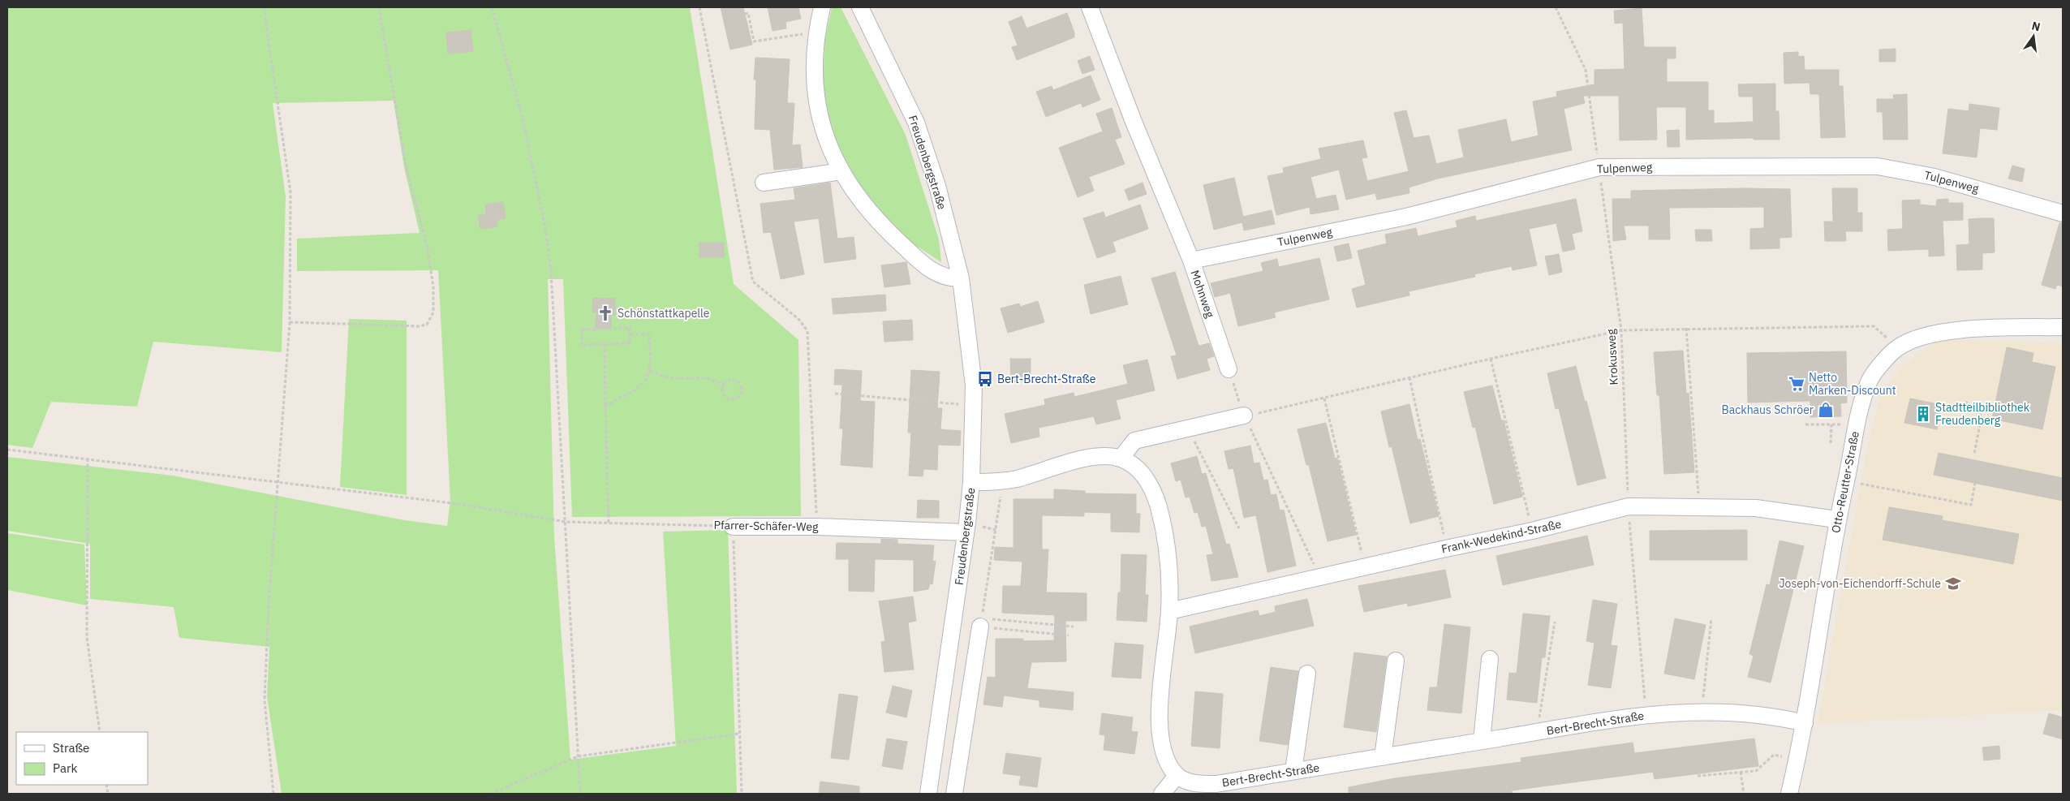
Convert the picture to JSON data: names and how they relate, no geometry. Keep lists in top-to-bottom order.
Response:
{
  "streets": {
    "street": [
      "Freudenbergstraße",
      "Tulpenweg",
      "Mohnweg",
      "Otto-Reutter-Straße",
      "Pfarrer-Schäfer-Weg",
      "Frank-Wedekind-Straße",
      "Bert-Brecht-Straße"
    ],
    "path": ["Krokusweg"]
  },
  "crossings": [
    ["Freudenbergstraße", "Pfarrer-Schäfer-Weg"],
    ["Tulpenweg", "Mohnweg"],
    ["Tulpenweg", "Krokusweg"],
    ["Krokusweg", "Frank-Wedekind-Straße"],
    ["Krokusweg", "Bert-Brecht-Straße"],
    ["Otto-Reutter-Straße", "Frank-Wedekind-Straße"],
    ["Otto-Reutter-Straße", "Bert-Brecht-Straße"]
  ],
  "places": {
    "church": ["Schönstattkapelle"],
    "bus stop": ["Bert-Brecht-Straße"],
    "supermarket": ["Netto Marken-Discount"],
    "shop": ["Backhaus Schröer"],
    "building": ["Stadtteilbibliothek Freudenberg"],
    "school or university": ["Joseph-von-Eichendorff-Schule"]
  },
  "legend": ["Straße", "Park"],
  "north": "top"
}
